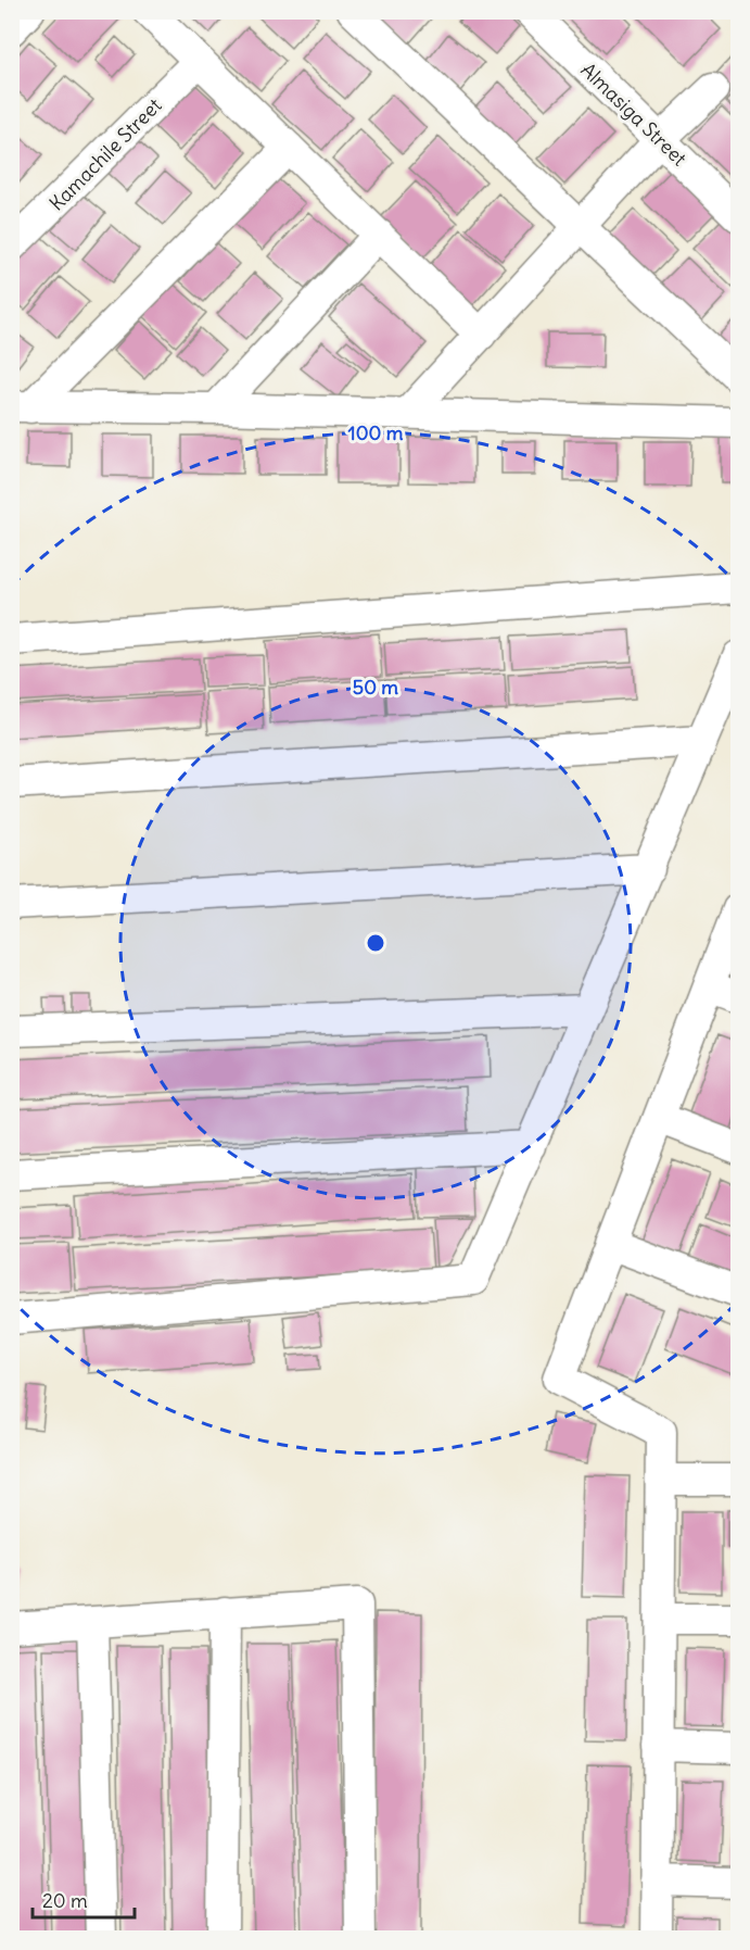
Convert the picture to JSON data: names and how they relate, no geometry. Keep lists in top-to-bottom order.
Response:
{
  "streets": {
    "street": ["Almasiga Street", "Kamachile Street"]
  },
  "scale_bar": "20 m",
  "rings": ["100 m", "50 m"]
}
